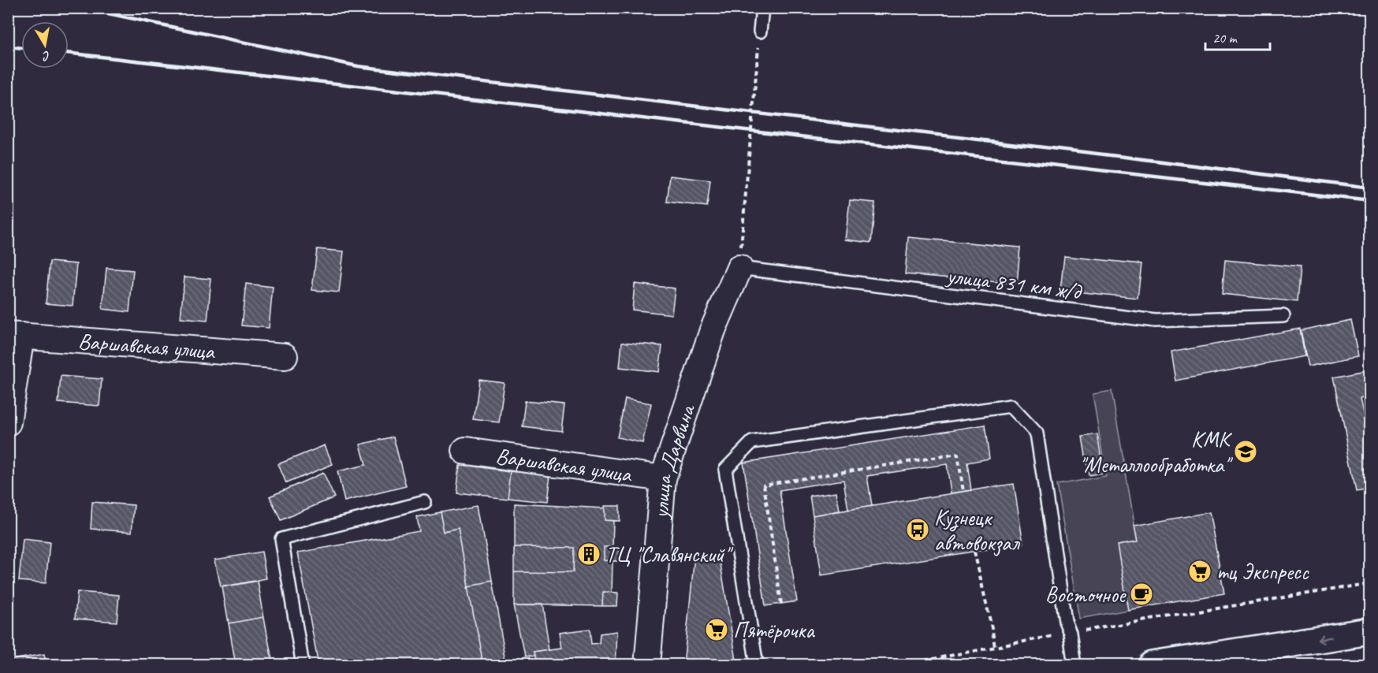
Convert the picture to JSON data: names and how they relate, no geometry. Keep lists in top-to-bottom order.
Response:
{
  "streets": {
    "street": ["Варшавская улица", "улица Дарвина"],
    "lane": ["улица 831 км ж/д"]
  },
  "crossings": [
    ["улица 831 км ж/д", "улица Дарвина"],
    ["Варшавская улица", "улица Дарвина"]
  ],
  "places": {
    "school or university": ["КМК \"Металлообработка\""],
    "bus stop": ["Кузнецк автовокзал"],
    "building": ["ТЦ \"Славянский\""],
    "supermarket": ["тц Экспресс", "Пятёрочка"],
    "cafe": ["Восточное"]
  },
  "scale_bar": "20 m",
  "north": "bottom"
}
